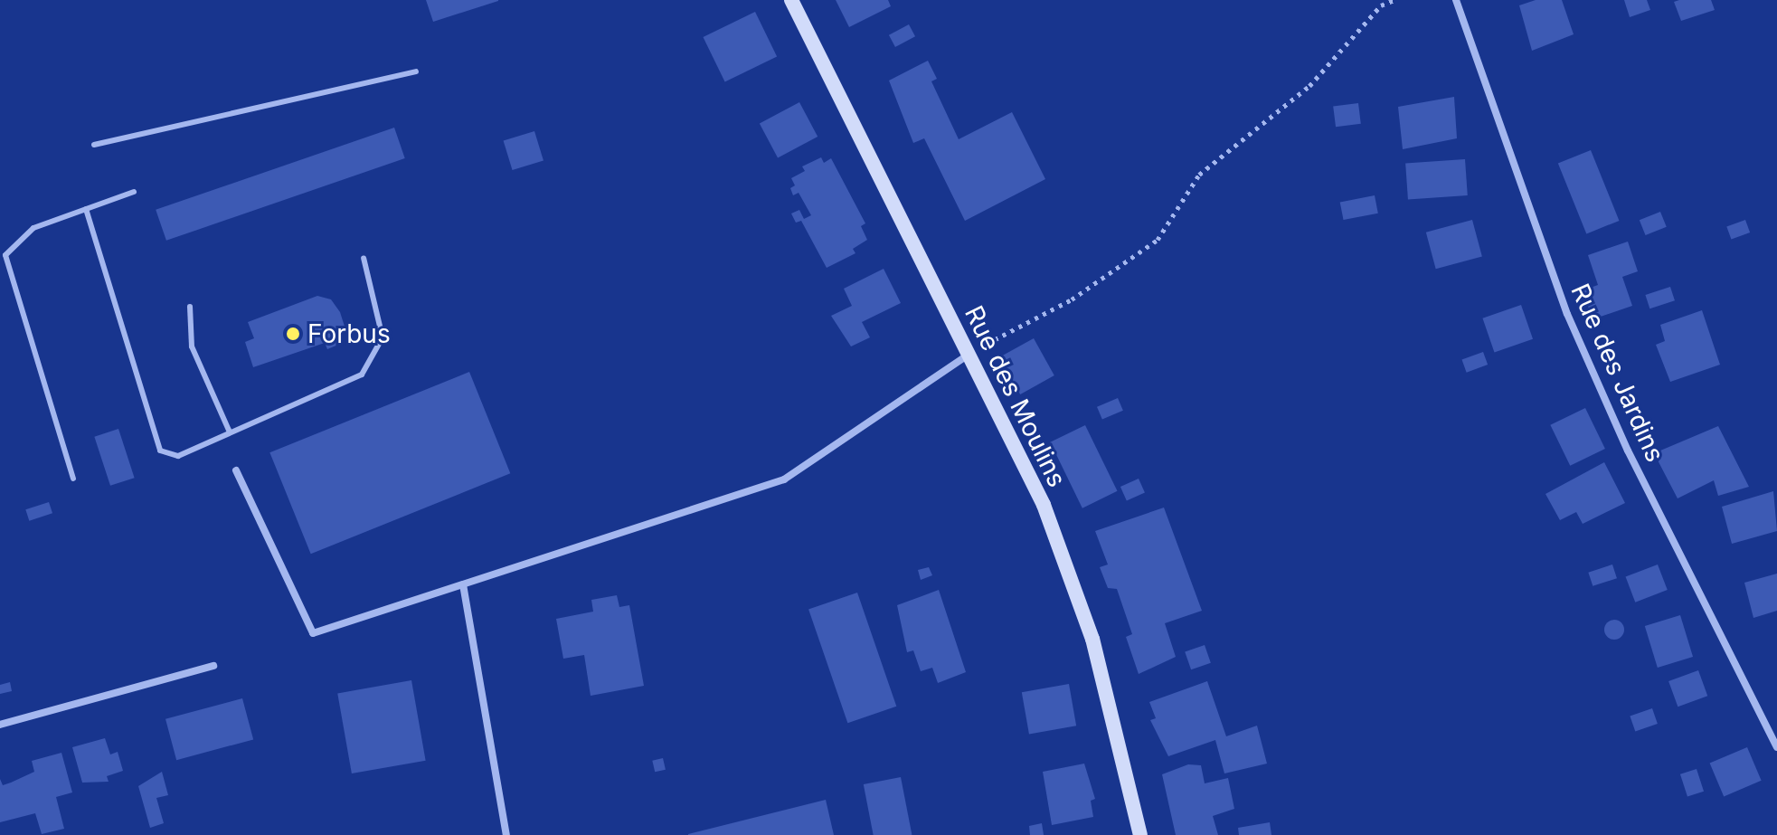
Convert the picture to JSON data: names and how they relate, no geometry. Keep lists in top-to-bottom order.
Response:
{
  "streets": {
    "main road": ["Rue des Moulins"],
    "street": ["Rue des Jardins"]
  },
  "places": ["Forbus"]
}
